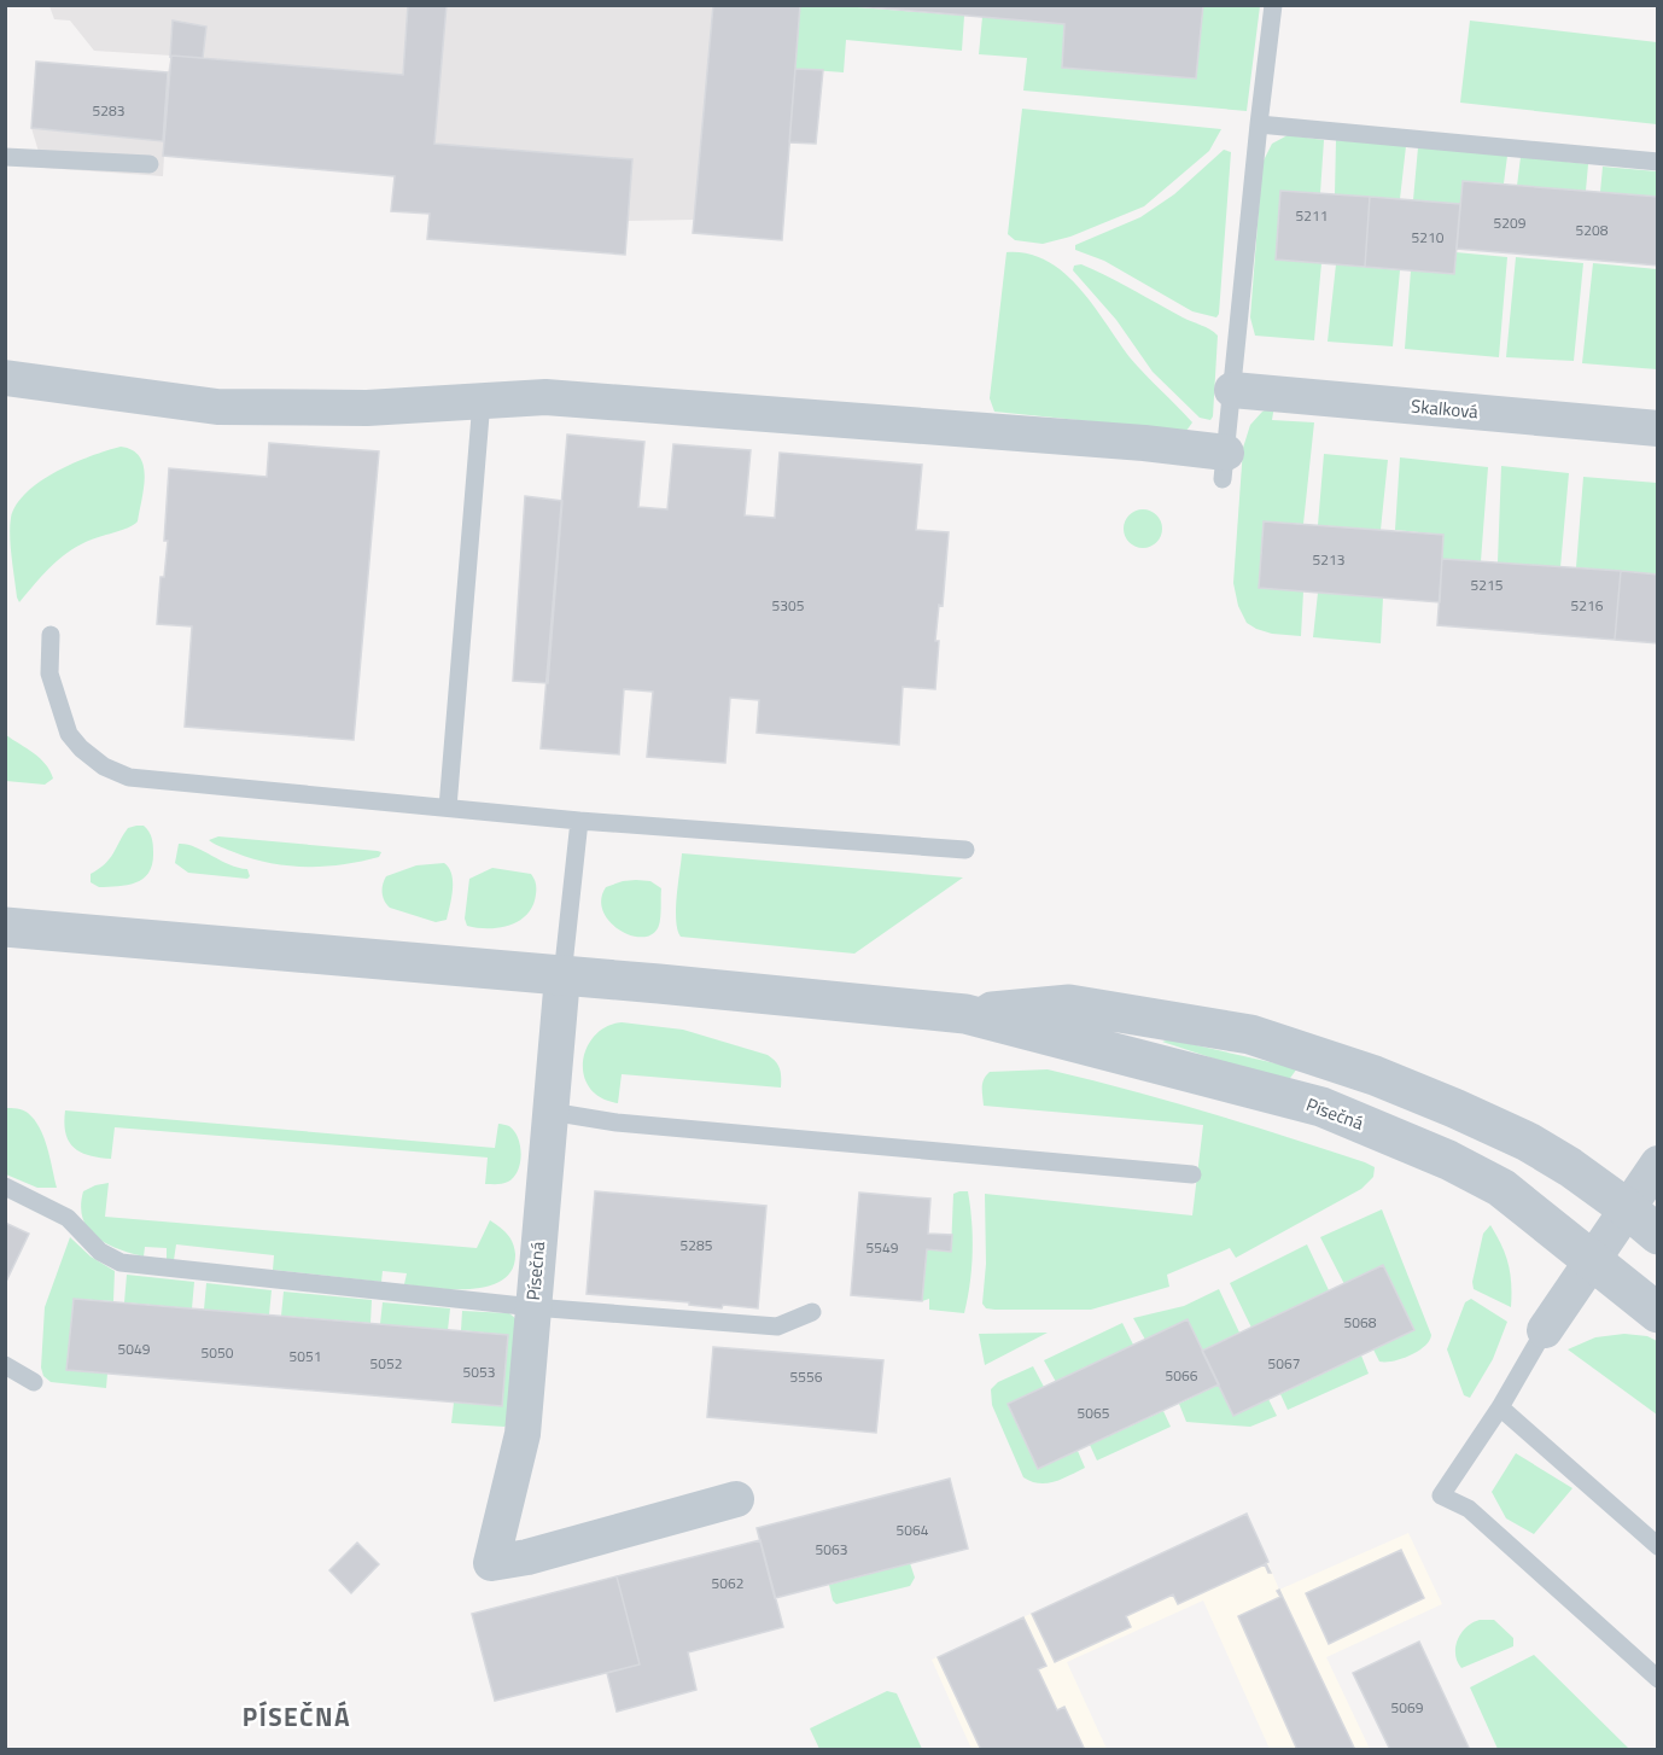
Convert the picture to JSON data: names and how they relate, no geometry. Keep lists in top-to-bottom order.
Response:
{
  "streets": {
    "street": ["Skalková", "Písečná"]
  },
  "districts": ["PÍSEČNÁ"],
  "house_numbers": [
    "5283",
    "5211",
    "5209",
    "5208",
    "5210",
    "5213",
    "5215",
    "5305",
    "5216",
    "5285",
    "5549",
    "5068",
    "5049",
    "5050",
    "5051",
    "5052",
    "5067",
    "5053",
    "5066",
    "5556",
    "5065",
    "5064",
    "5063",
    "5062",
    "5069"
  ]
}
